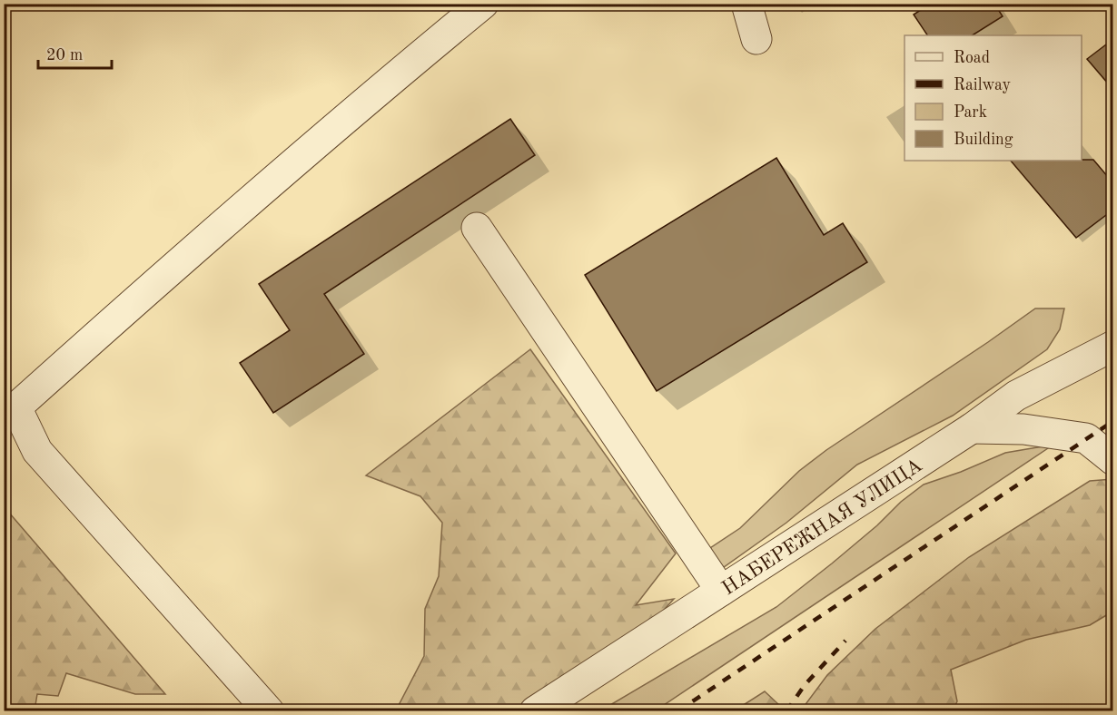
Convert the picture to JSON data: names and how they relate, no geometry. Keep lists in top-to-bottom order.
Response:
{
  "streets": {
    "street": ["НАБЕРЕЖНАЯ УЛИЦА"]
  },
  "legend": [
    "Road",
    "Railway",
    "Park",
    "Building"
  ],
  "scale_bar": "20 m"
}
